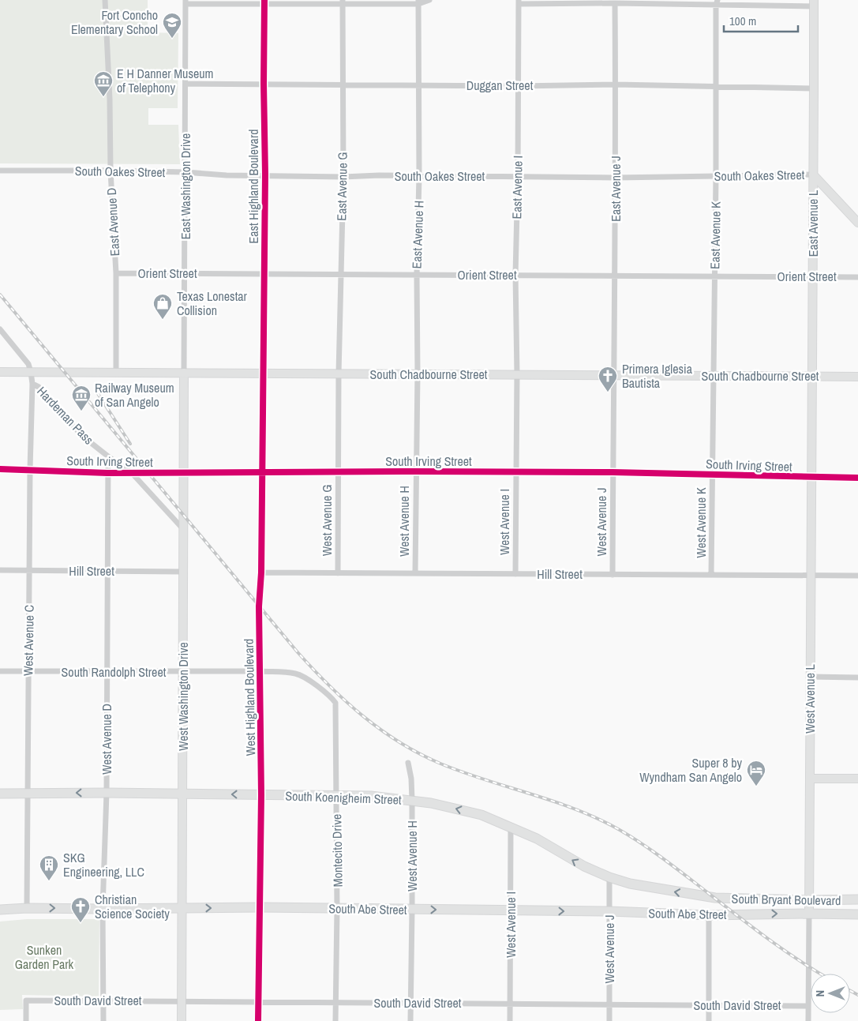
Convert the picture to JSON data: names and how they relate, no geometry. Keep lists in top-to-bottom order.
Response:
{
  "streets": {
    "main road": [
      "South Oakes Street",
      "East Avenue L",
      "South Chadbourne Street",
      "West Washington Drive",
      "West Avenue L",
      "South Koenigheim Street",
      "South Bryant Boulevard",
      "South Abe Street"
    ],
    "street": [
      "Duggan Street",
      "East Washington Drive",
      "East Highland Boulevard",
      "East Avenue G",
      "East Avenue I",
      "East Avenue J",
      "East Avenue D",
      "East Avenue H",
      "East Avenue K",
      "Orient Street",
      "Hardeman Pass",
      "South Irving Street",
      "West Avenue G",
      "West Avenue H",
      "West Avenue I",
      "West Avenue J",
      "West Avenue K",
      "Hill Street",
      "West Avenue C",
      "South Randolph Street",
      "West Highland Boulevard",
      "West Avenue D",
      "Montecito Drive",
      "South David Street"
    ]
  },
  "crossings": [
    ["Duggan Street", "East Washington Drive"],
    ["Duggan Street", "East Highland Boulevard"],
    ["Duggan Street", "East Avenue G"],
    ["Duggan Street", "East Avenue I"],
    ["Duggan Street", "East Avenue J"],
    ["Duggan Street", "East Avenue L"],
    ["Duggan Street", "East Avenue H"],
    ["Duggan Street", "East Avenue K"],
    ["South Oakes Street", "East Washington Drive"],
    ["South Oakes Street", "East Highland Boulevard"],
    ["South Oakes Street", "East Avenue G"],
    ["South Oakes Street", "East Avenue I"],
    ["South Oakes Street", "East Avenue J"],
    ["South Oakes Street", "East Avenue D"],
    ["South Oakes Street", "East Avenue L"],
    ["South Oakes Street", "East Avenue H"],
    ["South Oakes Street", "East Avenue K"],
    ["East Washington Drive", "Orient Street"],
    ["East Washington Drive", "South Chadbourne Street"],
    ["East Washington Drive", "West Washington Drive"],
    ["East Highland Boulevard", "Orient Street"],
    ["East Highland Boulevard", "South Chadbourne Street"],
    ["East Highland Boulevard", "West Highland Boulevard"],
    ["East Avenue G", "Orient Street"],
    ["East Avenue G", "South Chadbourne Street"],
    ["East Avenue G", "West Avenue G"],
    ["East Avenue I", "Orient Street"],
    ["East Avenue I", "South Chadbourne Street"],
    ["East Avenue I", "West Avenue I"],
    ["East Avenue J", "Orient Street"],
    ["East Avenue J", "South Chadbourne Street"],
    ["East Avenue J", "West Avenue J"],
    ["East Avenue D", "Orient Street"],
    ["East Avenue D", "South Chadbourne Street"],
    ["East Avenue L", "Orient Street"],
    ["East Avenue L", "South Chadbourne Street"],
    ["East Avenue L", "West Avenue L"],
    ["East Avenue H", "Orient Street"],
    ["East Avenue H", "South Chadbourne Street"],
    ["East Avenue H", "West Avenue H"],
    ["East Avenue K", "Orient Street"],
    ["East Avenue K", "South Chadbourne Street"],
    ["East Avenue K", "West Avenue K"],
    ["South Chadbourne Street", "Hardeman Pass"],
    ["South Chadbourne Street", "West Avenue G"],
    ["South Chadbourne Street", "West Avenue H"],
    ["South Chadbourne Street", "West Avenue I"],
    ["South Chadbourne Street", "West Avenue J"],
    ["South Chadbourne Street", "West Avenue K"],
    ["South Chadbourne Street", "West Avenue C"],
    ["South Chadbourne Street", "West Washington Drive"],
    ["South Chadbourne Street", "West Highland Boulevard"],
    ["South Chadbourne Street", "West Avenue L"],
    ["Hardeman Pass", "South Irving Street"],
    ["Hardeman Pass", "West Avenue C"],
    ["Hardeman Pass", "West Washington Drive"],
    ["Hardeman Pass", "West Avenue D"],
    ["South Irving Street", "West Avenue G"],
    ["South Irving Street", "West Avenue H"],
    ["South Irving Street", "West Avenue I"],
    ["South Irving Street", "West Avenue J"],
    ["South Irving Street", "West Avenue K"],
    ["South Irving Street", "West Avenue C"],
    ["South Irving Street", "West Washington Drive"],
    ["South Irving Street", "West Highland Boulevard"],
    ["South Irving Street", "West Avenue L"],
    ["South Irving Street", "West Avenue D"],
    ["West Avenue G", "Hill Street"],
    ["West Avenue H", "Hill Street"],
    ["West Avenue H", "South Koenigheim Street"],
    ["West Avenue H", "South Abe Street"],
    ["West Avenue H", "South David Street"],
    ["West Avenue I", "Hill Street"],
    ["West Avenue I", "South Koenigheim Street"],
    ["West Avenue I", "South Abe Street"],
    ["West Avenue I", "South David Street"],
    ["West Avenue J", "Hill Street"],
    ["West Avenue J", "South Koenigheim Street"],
    ["West Avenue J", "South Abe Street"],
    ["West Avenue J", "South David Street"],
    ["West Avenue K", "Hill Street"],
    ["Hill Street", "West Avenue C"],
    ["Hill Street", "West Washington Drive"],
    ["Hill Street", "West Highland Boulevard"],
    ["Hill Street", "West Avenue L"],
    ["Hill Street", "West Avenue D"],
    ["West Avenue C", "South Randolph Street"],
    ["West Avenue C", "South Koenigheim Street"],
    ["West Avenue C", "South Abe Street"],
    ["South Randolph Street", "West Washington Drive"],
    ["South Randolph Street", "West Highland Boulevard"],
    ["South Randolph Street", "West Avenue D"],
    ["South Randolph Street", "Montecito Drive"],
    ["West Washington Drive", "South Koenigheim Street"],
    ["West Washington Drive", "South Abe Street"],
    ["West Washington Drive", "South David Street"],
    ["West Highland Boulevard", "South Koenigheim Street"],
    ["West Highland Boulevard", "South Abe Street"],
    ["West Highland Boulevard", "South David Street"],
    ["West Avenue L", "South Bryant Boulevard"],
    ["West Avenue L", "South David Street"],
    ["West Avenue D", "South Koenigheim Street"],
    ["West Avenue D", "South Abe Street"],
    ["West Avenue D", "South David Street"],
    ["South Koenigheim Street", "Montecito Drive"],
    ["South Koenigheim Street", "South Bryant Boulevard"],
    ["Montecito Drive", "South Abe Street"],
    ["Montecito Drive", "South David Street"],
    ["South Bryant Boulevard", "South Abe Street"]
  ],
  "one_way": ["South Koenigheim Street", "South Abe Street"],
  "parks": ["Sunken Garden Park"],
  "places": {
    "school or university": ["Fort Concho Elementary School"],
    "museum": ["E H Danner Museum of Telephony", "Railway Museum of San Angelo"],
    "shop": ["Texas Lonestar Collision"],
    "church": ["Primera Iglesia Bautista", "Christian Science Society"],
    "hotel": ["Super 8 by Wyndham San Angelo"],
    "building": ["SKG Engineering, LLC"]
  },
  "scale_bar": "100 m",
  "north": "left"
}
